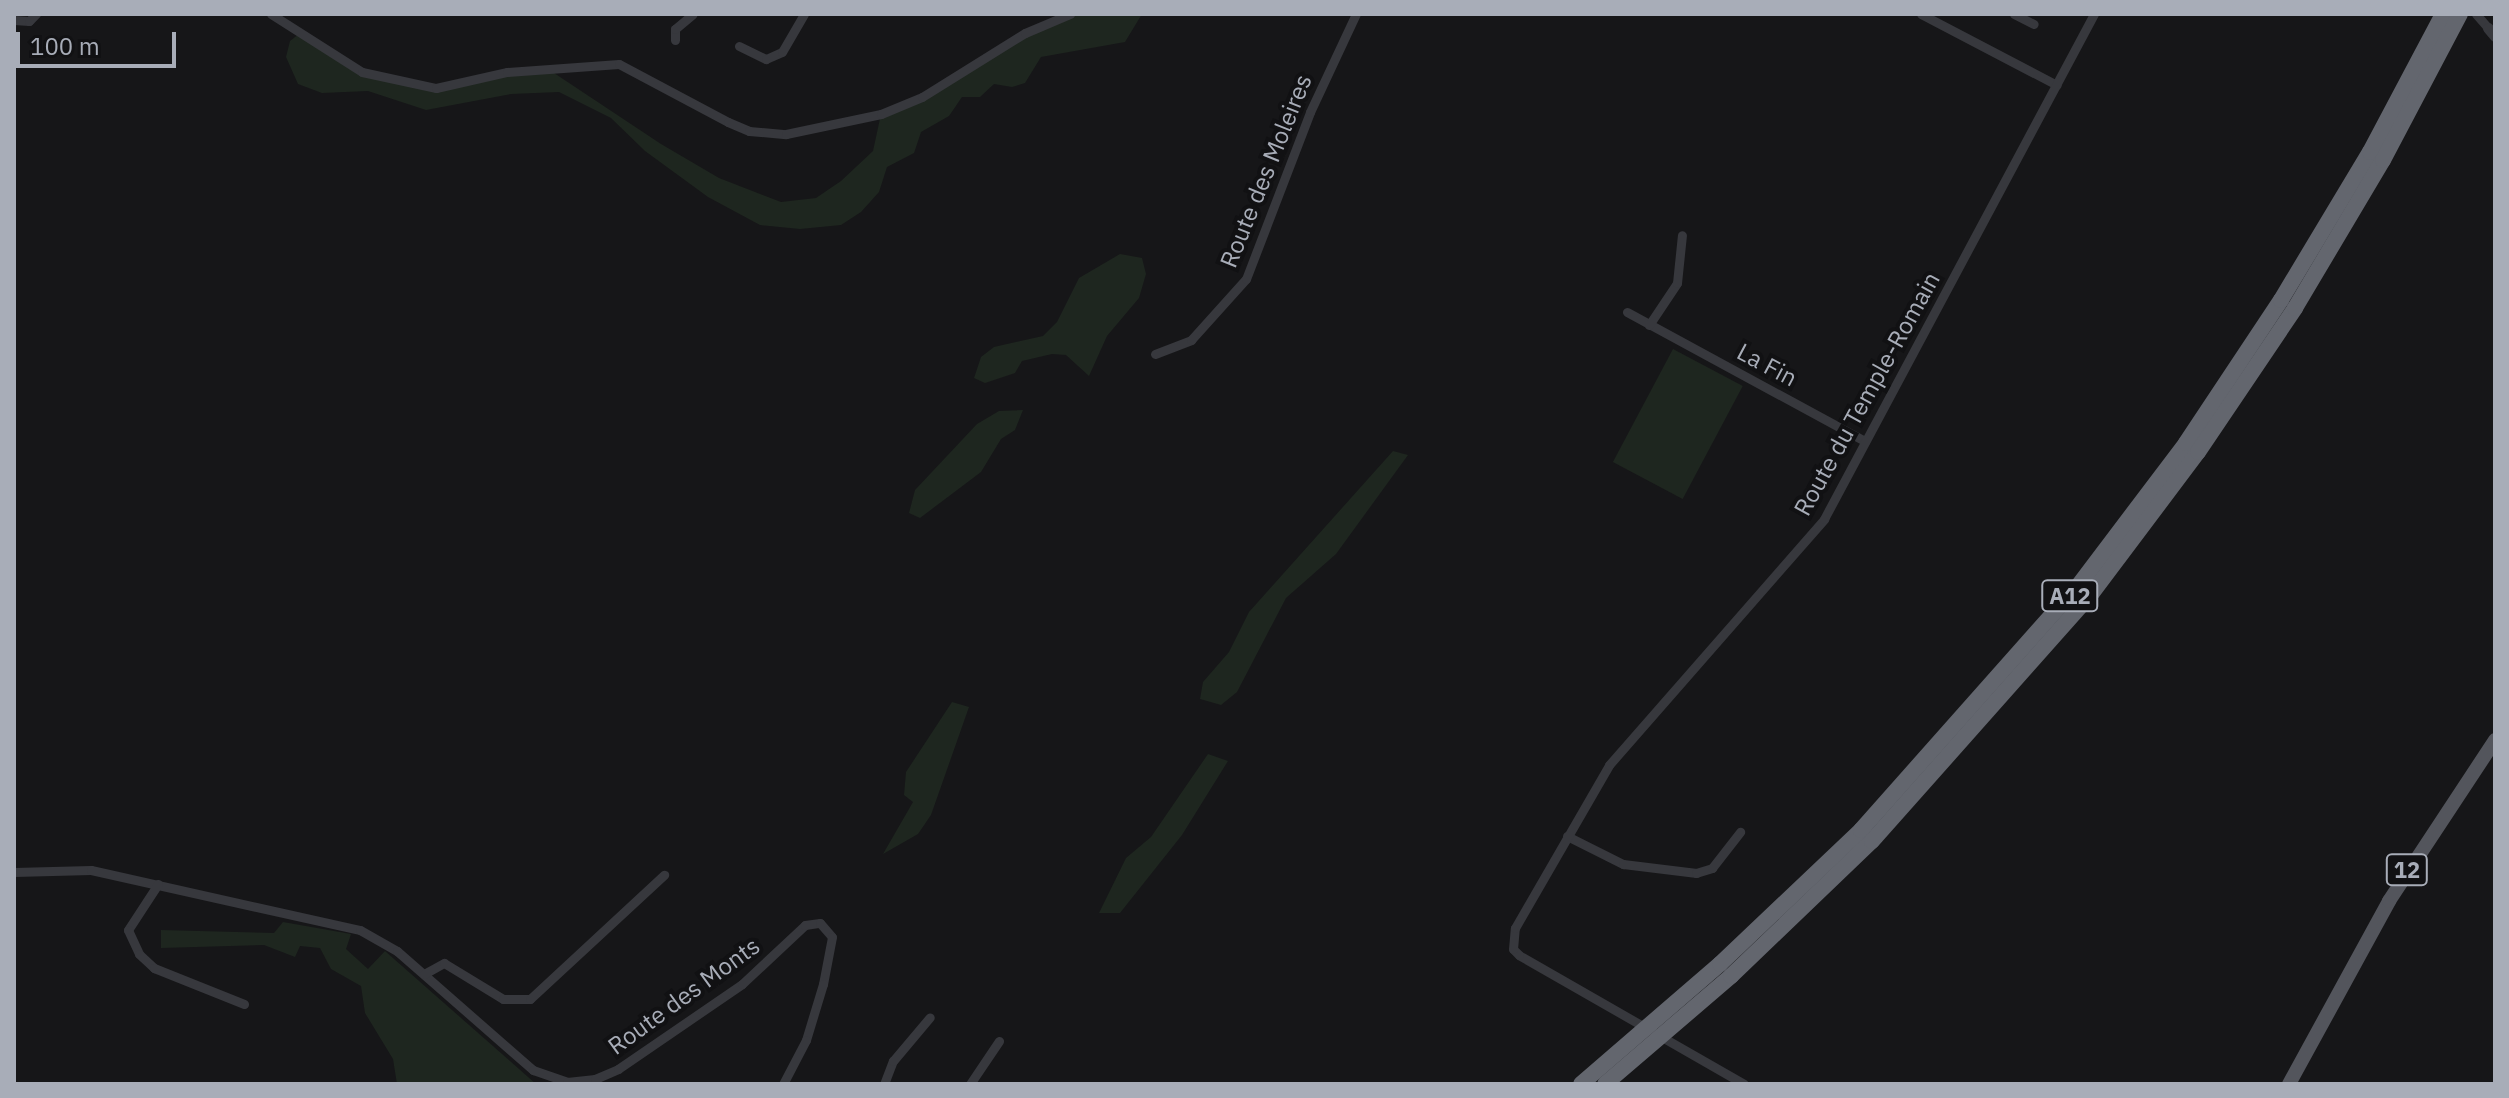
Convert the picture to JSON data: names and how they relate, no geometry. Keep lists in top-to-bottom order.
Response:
{
  "streets": {
    "highway": ["A12"],
    "main road": ["12"],
    "street": [
      "Route des Moleires",
      "La Fin",
      "Route du Temple-Romain",
      "Route des Monts"
    ]
  },
  "crossings": [
    ["La Fin", "Route du Temple-Romain"]
  ],
  "scale_bar": "100 m"
}
